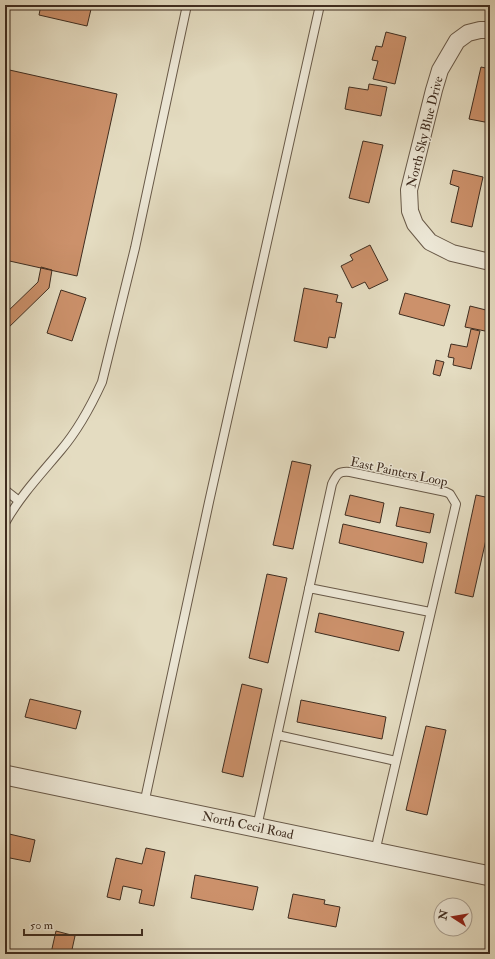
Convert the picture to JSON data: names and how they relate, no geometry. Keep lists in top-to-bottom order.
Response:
{
  "streets": {
    "street": ["North Sky Blue Drive", "North Cecil Road"],
    "lane": ["East Painters Loop"]
  },
  "crossings": [
    ["East Painters Loop", "North Cecil Road"]
  ],
  "scale_bar": "50 m",
  "north": "left"
}
